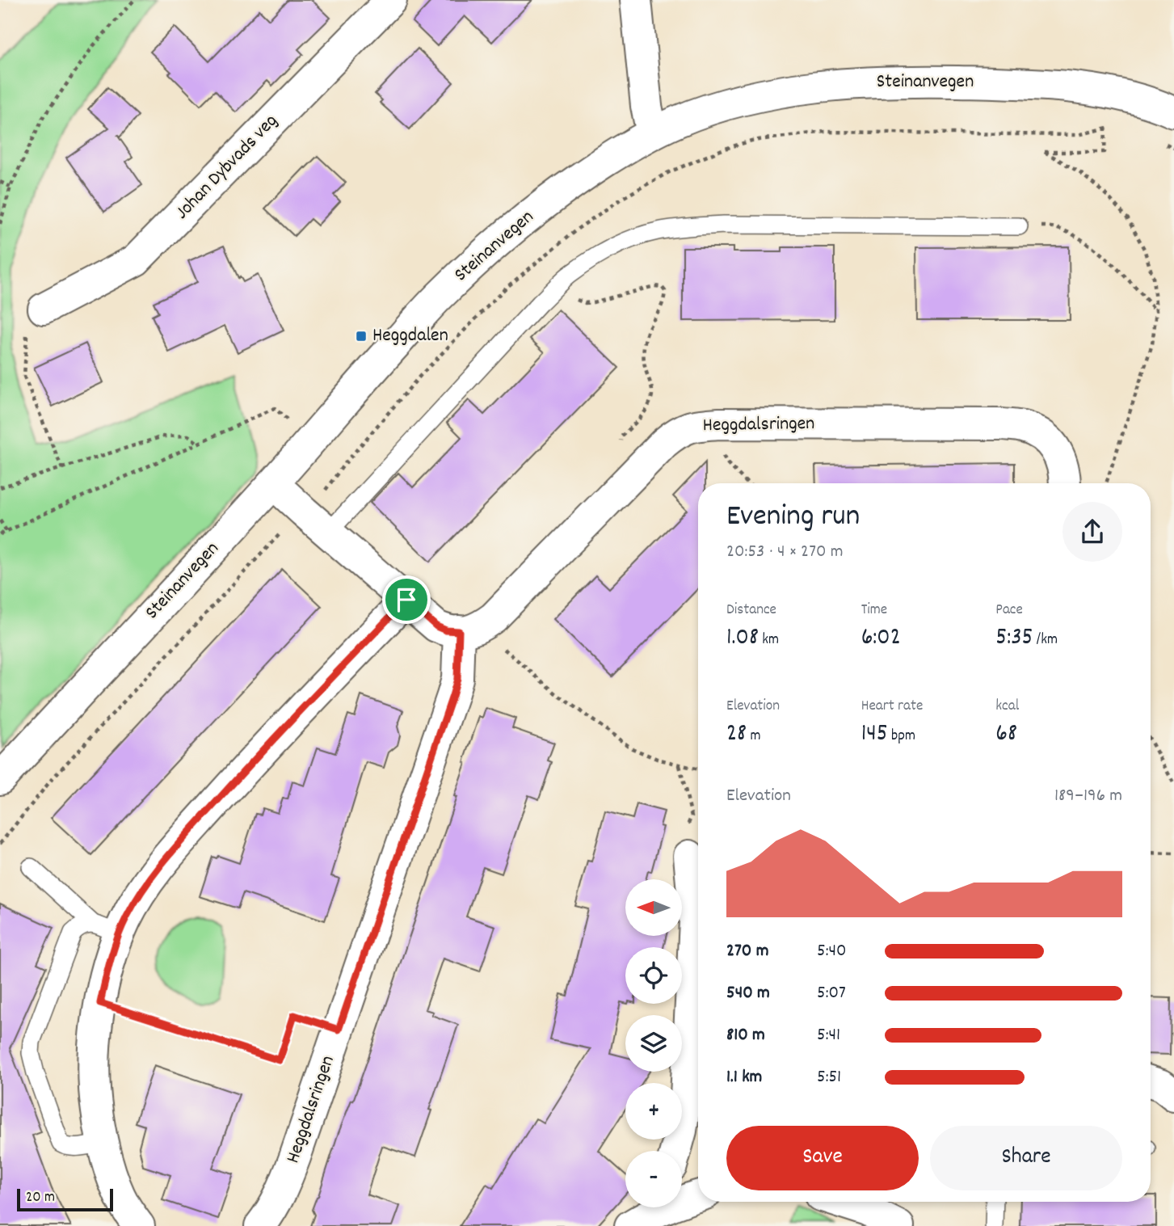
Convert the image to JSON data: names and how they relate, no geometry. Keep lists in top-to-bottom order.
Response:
{
  "streets": {
    "street": ["Steinanvegen", "Johan Dybvads veg", "Heggdalsringen"]
  },
  "places": {
    "transit": ["Heggdalen"]
  },
  "scale_bar": "20 m",
  "north": "left",
  "page": {
    "heading": ["Evening run", "20:53 · 4 × 270 m"],
    "stats": [
      ["Distance", "1.08 km"],
      ["Time", "6:02"],
      ["Pace", "5:35 /km"],
      ["Elevation", "28 m"],
      ["Heart rate", "145 bpm"],
      ["kcal", "68"]
    ],
    "chart": ["Elevation", "189–196 m"],
    "map_buttons": ["+", "−"],
    "list": [
      {
        "name": "270 m",
        "note": "5:40"
      },
      {
        "name": "540 m",
        "note": "5:07"
      },
      {
        "name": "810 m",
        "note": "5:41"
      },
      {
        "name": "1.1 km",
        "note": "5:51"
      }
    ],
    "buttons": ["Save", "Share"],
    "scale": "20 m"
  }
}
